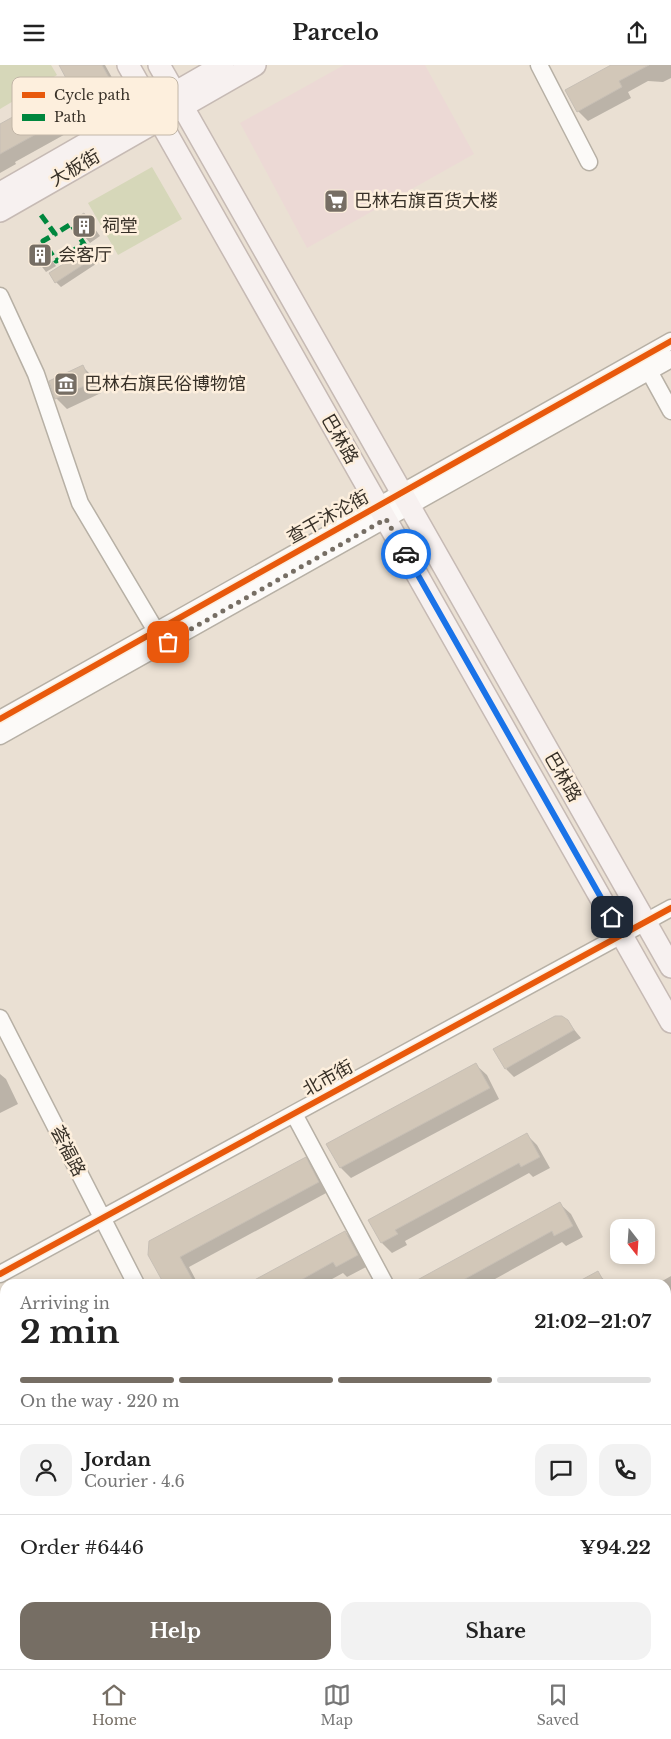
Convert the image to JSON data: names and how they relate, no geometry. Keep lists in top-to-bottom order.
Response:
{
  "streets": {
    "main road": ["大板街", "巴林路"],
    "street": ["查干沐沦街", "北市街", "荟福路"]
  },
  "crossings": [
    ["大板街", "巴林路"],
    ["巴林路", "查干沐沦街"],
    ["巴林路", "北市街"],
    ["北市街", "荟福路"]
  ],
  "places": {
    "supermarket": ["巴林右旗百货大楼"],
    "building": ["祠堂", "会客厅"],
    "museum": ["巴林右旗民俗博物馆"]
  },
  "legend": ["Cycle path", "Path"],
  "north": "bottom",
  "page": {
    "header": "Parcelo",
    "heading": ["2 min", "Arriving in", "21:02–21:07"],
    "panel": [
      "Jordan",
      "Courier · 4.6",
      "Order #6446",
      "¥94.22"
    ],
    "bar": "On the way · 220 m",
    "buttons": ["Help", "Share"],
    "tabs": ["Home", "Map", "Saved"]
  }
}
